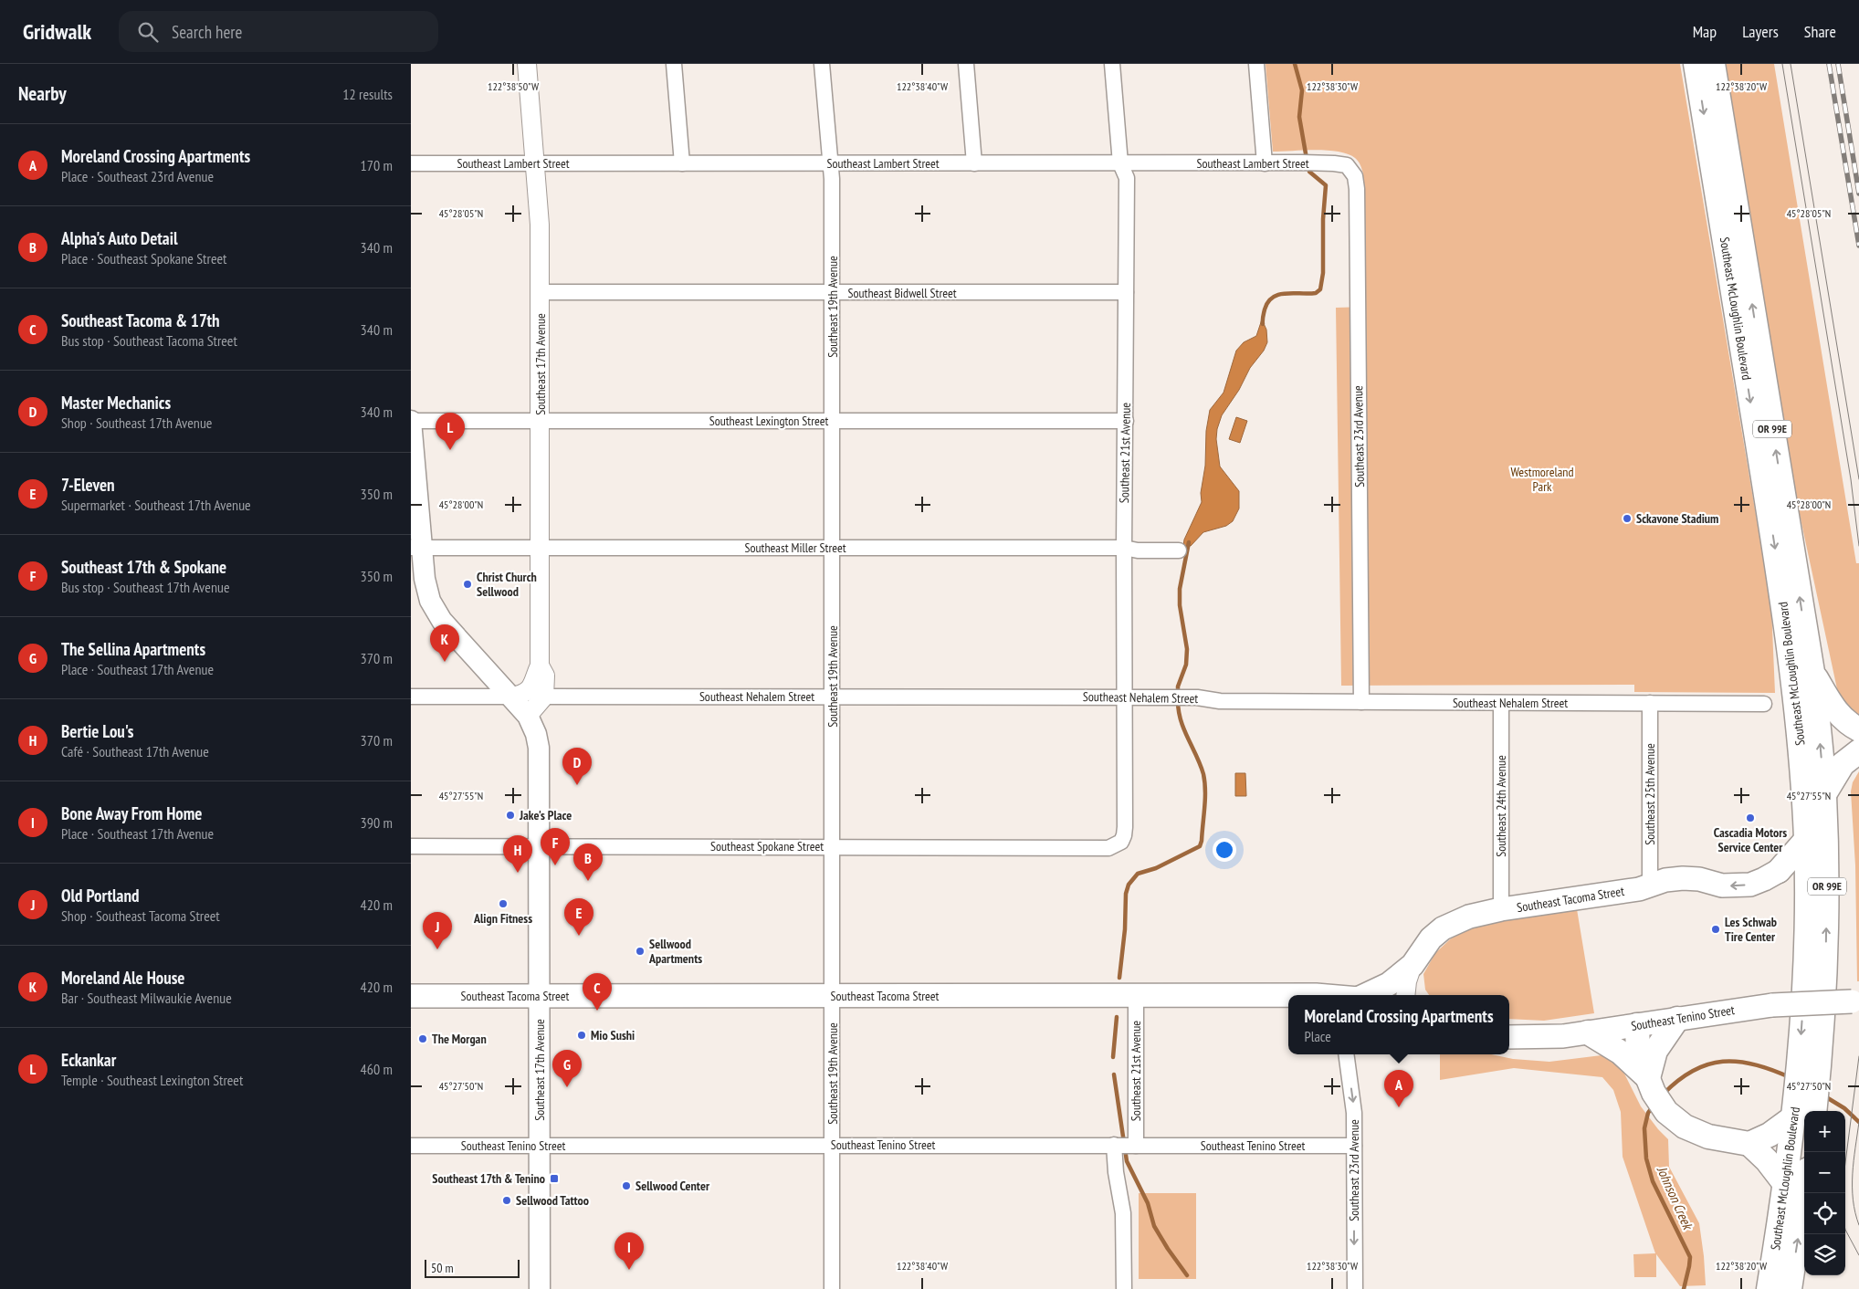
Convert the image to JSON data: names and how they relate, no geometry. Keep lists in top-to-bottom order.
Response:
{
  "streets": {
    "highway": ["Southeast McLoughlin Boulevard", "OR 99E"],
    "main road": ["Southeast 17th Avenue", "Southeast Tacoma Street", "Southeast Tenino Street"],
    "street": [
      "Southeast Lambert Street",
      "Southeast Bidwell Street",
      "Southeast 19th Avenue",
      "Southeast Lexington Street",
      "Southeast 23rd Avenue",
      "Southeast 21st Avenue",
      "Southeast Miller Street",
      "Southeast Nehalem Street",
      "Southeast 25th Avenue",
      "Southeast 24th Avenue",
      "Southeast Spokane Street"
    ]
  },
  "crossings": [
    ["Southeast Lambert Street", "Southeast 19th Avenue"],
    ["Southeast Lambert Street", "Southeast 17th Avenue"],
    ["Southeast Lambert Street", "Southeast 23rd Avenue"],
    ["Southeast Lambert Street", "Southeast 21st Avenue"],
    ["Southeast Bidwell Street", "Southeast 19th Avenue"],
    ["Southeast Bidwell Street", "Southeast 17th Avenue"],
    ["Southeast Bidwell Street", "Southeast 21st Avenue"],
    ["Southeast 19th Avenue", "Southeast Lexington Street"],
    ["Southeast 19th Avenue", "Southeast Miller Street"],
    ["Southeast 19th Avenue", "Southeast Nehalem Street"],
    ["Southeast 19th Avenue", "Southeast Spokane Street"],
    ["Southeast 19th Avenue", "Southeast Tacoma Street"],
    ["Southeast 19th Avenue", "Southeast Tenino Street"],
    ["Southeast 17th Avenue", "Southeast Lexington Street"],
    ["Southeast 17th Avenue", "Southeast Miller Street"],
    ["Southeast 17th Avenue", "Southeast Nehalem Street"],
    ["Southeast 17th Avenue", "Southeast Spokane Street"],
    ["Southeast 17th Avenue", "Southeast Tacoma Street"],
    ["Southeast 17th Avenue", "Southeast Tenino Street"],
    ["Southeast Lexington Street", "Southeast 21st Avenue"],
    ["Southeast 23rd Avenue", "Southeast Nehalem Street"],
    ["Southeast 23rd Avenue", "Southeast Tenino Street"],
    ["Southeast 21st Avenue", "Southeast Miller Street"],
    ["Southeast 21st Avenue", "Southeast Nehalem Street"],
    ["Southeast 21st Avenue", "Southeast Spokane Street"],
    ["Southeast 21st Avenue", "Southeast Tacoma Street"],
    ["Southeast 21st Avenue", "Southeast Tenino Street"],
    ["Southeast Nehalem Street", "Southeast 25th Avenue"],
    ["Southeast Nehalem Street", "Southeast 24th Avenue"],
    ["Southeast 25th Avenue", "Southeast Tacoma Street"],
    ["Southeast 24th Avenue", "Southeast Tacoma Street"]
  ],
  "water": ["Johnson Creek"],
  "parks": ["Westmoreland Park"],
  "places": {
    "other": [
      "Sckavone Stadium",
      "Christ Church Sellwood",
      "Jake's Place",
      "Cascadia Motors Service Center",
      "Align Fitness",
      "Les Schwab Tire Center",
      "Sellwood Apartments",
      "Mio Sushi",
      "The Morgan",
      "Sellwood Center",
      "Sellwood Tattoo"
    ],
    "transit": ["Southeast 17th & Tenino"]
  },
  "scale_bar": "50 m",
  "page": {
    "header": "Gridwalk",
    "search": "Search here",
    "nav": ["Map", "Layers", "Share"],
    "heading": ["Nearby", "12 results"],
    "list": [
      {
        "mark": "A",
        "name": "Moreland Crossing Apartments",
        "note": "Place · Southeast 23rd Avenue",
        "value": "170 m"
      },
      {
        "mark": "B",
        "name": "Alpha's Auto Detail",
        "note": "Place · Southeast Spokane Street",
        "value": "340 m"
      },
      {
        "mark": "C",
        "name": "Southeast Tacoma & 17th",
        "note": "Bus stop · Southeast Tacoma Street",
        "value": "340 m"
      },
      {
        "mark": "D",
        "name": "Master Mechanics",
        "note": "Shop · Southeast 17th Avenue",
        "value": "340 m"
      },
      {
        "mark": "E",
        "name": "7-Eleven",
        "note": "Supermarket · Southeast 17th Avenue",
        "value": "350 m"
      },
      {
        "mark": "F",
        "name": "Southeast 17th & Spokane",
        "note": "Bus stop · Southeast 17th Avenue",
        "value": "350 m"
      },
      {
        "mark": "G",
        "name": "The Sellina Apartments",
        "note": "Place · Southeast 17th Avenue",
        "value": "370 m"
      },
      {
        "mark": "H",
        "name": "Bertie Lou's",
        "note": "Café · Southeast 17th Avenue",
        "value": "370 m"
      },
      {
        "mark": "I",
        "name": "Bone Away From Home",
        "note": "Place · Southeast 17th Avenue",
        "value": "390 m"
      },
      {
        "mark": "J",
        "name": "Old Portland",
        "note": "Shop · Southeast Tacoma Street",
        "value": "420 m"
      },
      {
        "mark": "K",
        "name": "Moreland Ale House",
        "note": "Bar · Southeast Milwaukie Avenue",
        "value": "420 m"
      },
      {
        "mark": "L",
        "name": "Eckankar",
        "note": "Temple · Southeast Lexington Street",
        "value": "460 m"
      }
    ],
    "pins": [
      "L",
      "K",
      "D",
      "F",
      "H",
      "B",
      "E",
      "J",
      "C",
      "G",
      "A",
      "I"
    ],
    "popup": ["Moreland Crossing Apartments", "Place"],
    "map_buttons": ["+", "−"],
    "scale": "50 m"
  },
  "coordinates": [
    "122°38'50\"W",
    "122°38'40\"W",
    "122°38'30\"W",
    "122°38'20\"W",
    "45°28'05\"N",
    "45°28'00\"N",
    "45°27'55\"N",
    "45°27'50\"N"
  ]
}
